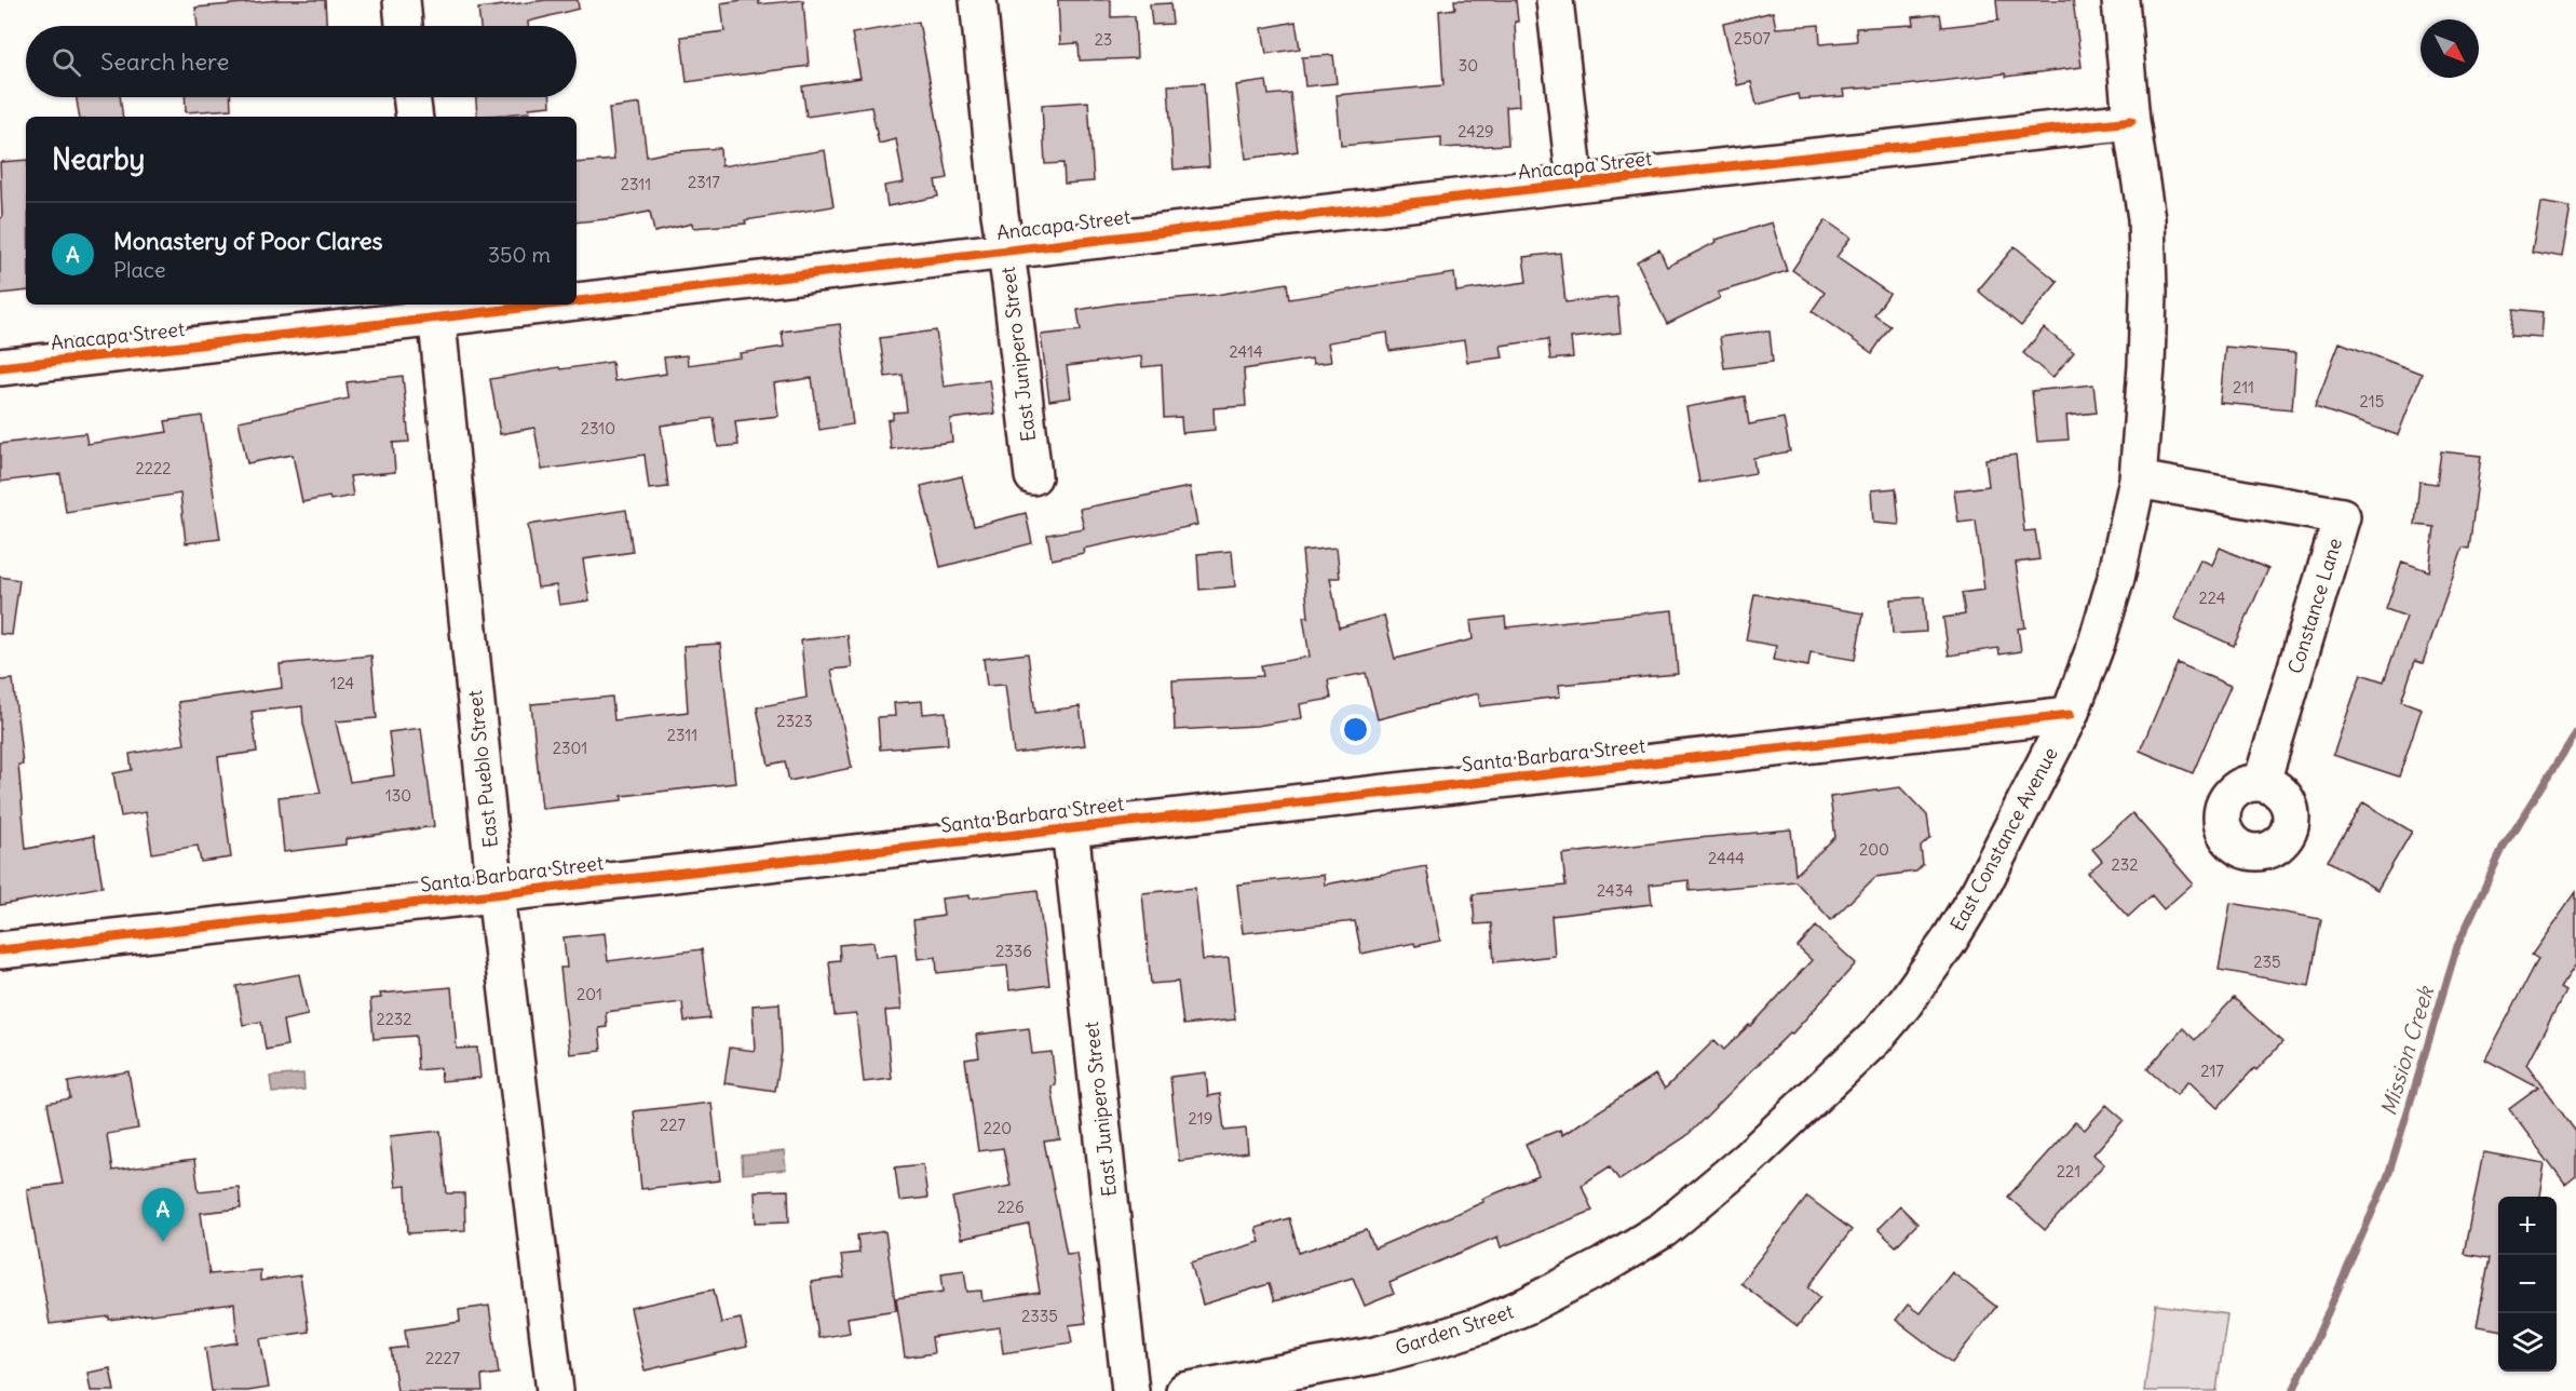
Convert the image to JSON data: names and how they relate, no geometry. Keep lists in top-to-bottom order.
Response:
{
  "streets": {
    "street": [
      "Anacapa Street",
      "East Junipero Street",
      "Constance Lane",
      "Santa Barbara Street",
      "East Pueblo Street",
      "East Constance Avenue",
      "Garden Street"
    ]
  },
  "crossings": [
    ["Anacapa Street", "East Junipero Street"],
    ["Anacapa Street", "East Pueblo Street"],
    ["Anacapa Street", "East Constance Avenue"],
    ["East Junipero Street", "Santa Barbara Street"],
    ["Constance Lane", "East Constance Avenue"],
    ["Santa Barbara Street", "East Pueblo Street"],
    ["Santa Barbara Street", "East Constance Avenue"],
    ["East Constance Avenue", "Garden Street"]
  ],
  "water": ["Mission Creek"],
  "house_numbers": [
    "2507",
    "23",
    "30",
    "2429",
    "2317",
    "2311",
    "2414",
    "211",
    "215",
    "2310",
    "2222",
    "224",
    "124",
    "2323",
    "2311",
    "2301",
    "130",
    "200",
    "2444",
    "232",
    "2434",
    "2336",
    "235",
    "201",
    "2232",
    "217",
    "219",
    "227",
    "220",
    "221",
    "226",
    "2335",
    "2227"
  ],
  "north": "bottom right",
  "page": {
    "search": "Search here",
    "heading": "Nearby",
    "list": [
      {
        "mark": "A",
        "name": "Monastery of Poor Clares",
        "note": "Place",
        "value": "350 m"
      }
    ],
    "pins": "A",
    "map_buttons": ["+", "−"]
  }
}
